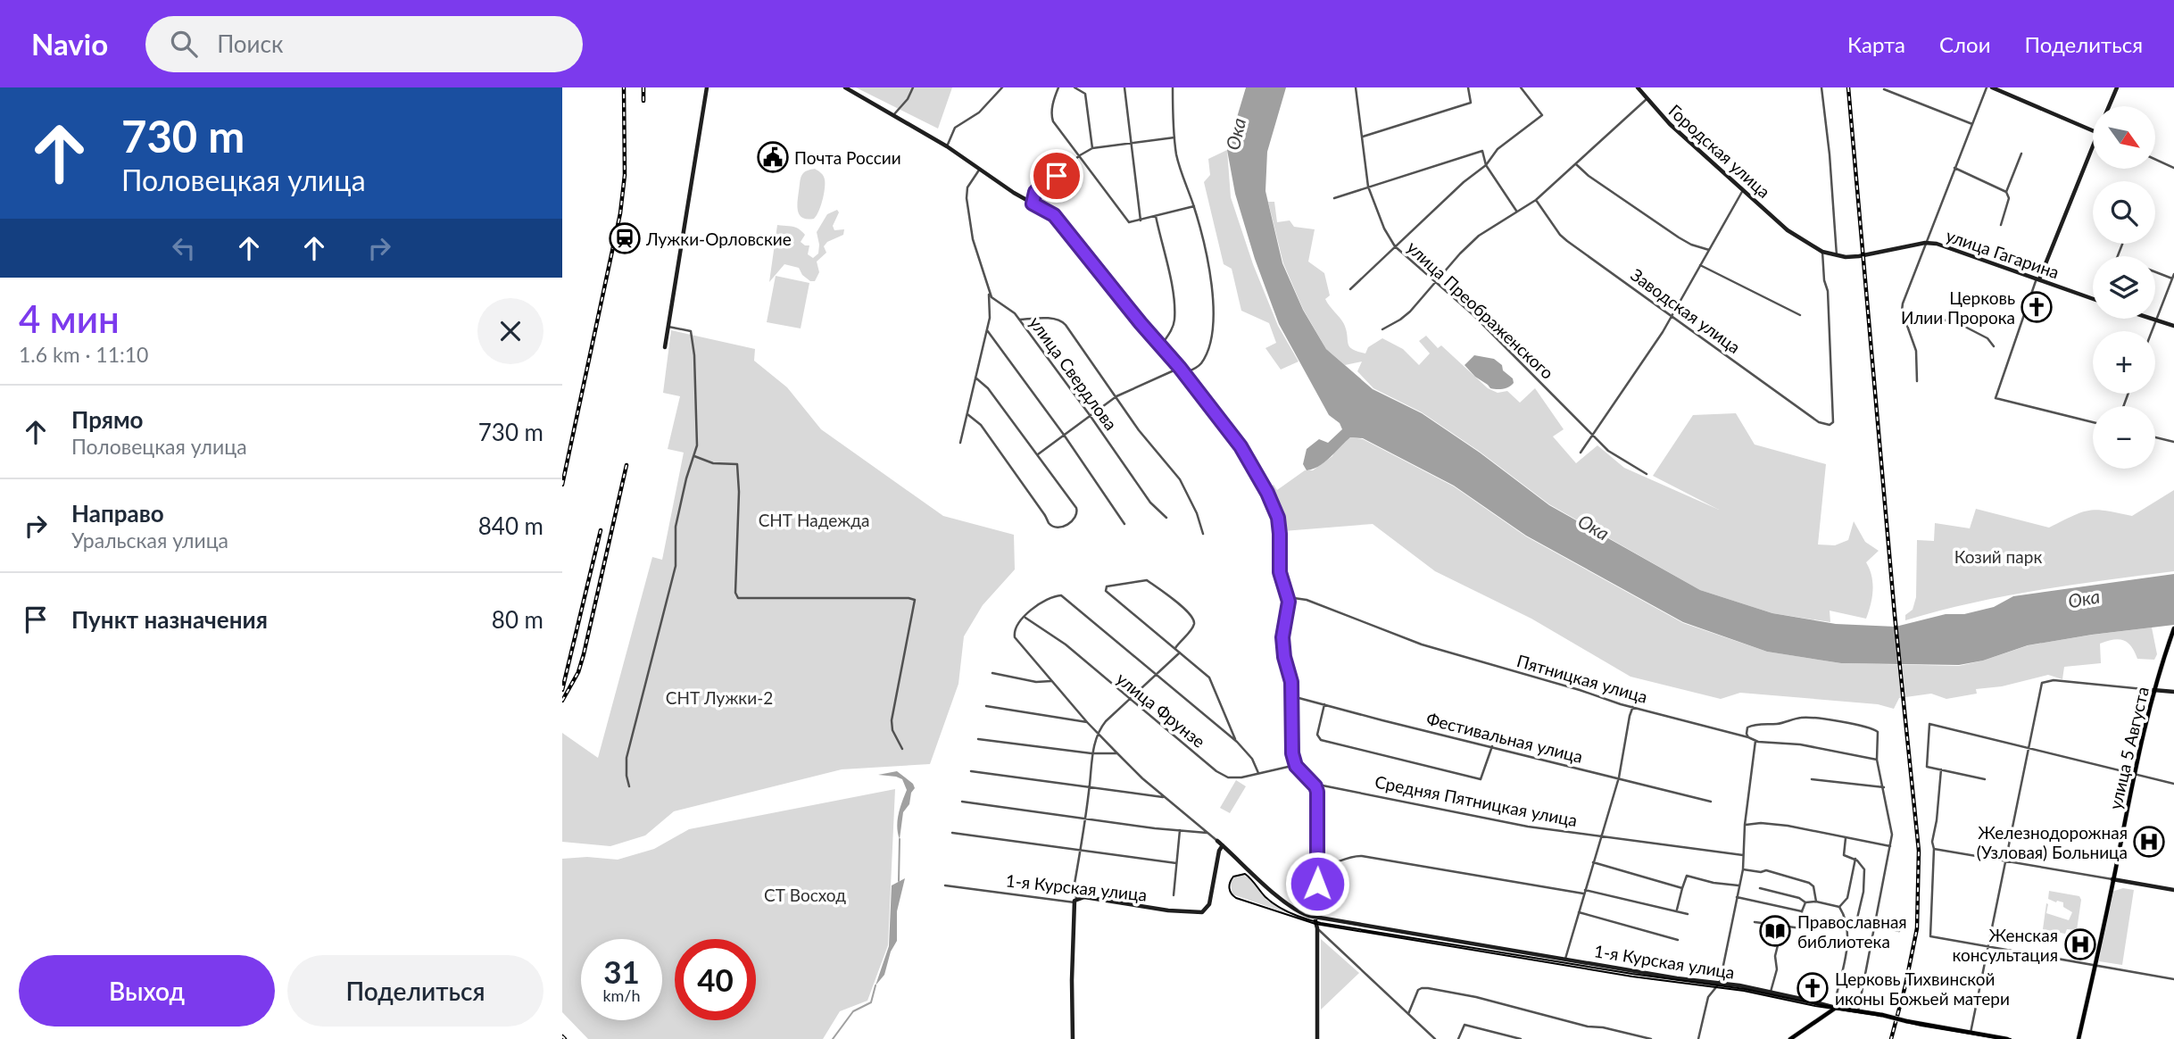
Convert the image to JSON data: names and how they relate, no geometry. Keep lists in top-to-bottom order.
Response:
{
  "streets": {
    "main road": ["улица 5 Августа", "1-я Курская улица"],
    "street": [
      "Городская улица",
      "улица Гагарина",
      "улица Преображенского",
      "Заводская улица",
      "улица Свердлова",
      "Пятницкая улица",
      "улица Фрунзе",
      "Фестивальная улица",
      "Средняя Пятницкая улица"
    ]
  },
  "crossings": [
    ["Городская улица", "улица Гагарина"],
    ["улица Гагарина", "Заводская улица"]
  ],
  "water": ["Ока"],
  "parks": [
    "СНТ Надежда",
    "Козий парк",
    "СНТ Лужки-2",
    "СТ Восход"
  ],
  "places": {
    "public building": ["Почта России"],
    "station": ["Лужки-Орловские"],
    "church": ["Церковь Илии Пророка", "Церковь Тихвинской иконы Божьей матери"],
    "hospital": ["Железнодорожная (Узловая) Больница", "Женская консультация"],
    "library": ["Православная библиотека"]
  },
  "north": "bottom right",
  "page": {
    "header": "Navio",
    "search": "Поиск",
    "nav": ["Карта", "Слои", "Поделиться"],
    "turn": ["730 m", "Половецкая улица"],
    "map_buttons": ["+", "−"],
    "heading": ["4 мин", "1.6 km · 11:10"],
    "list": [
      {
        "name": "Прямо",
        "note": "Половецкая улица",
        "value": "730 m"
      },
      {
        "name": "Направо",
        "note": "Уральская улица",
        "value": "840 m"
      },
      {
        "name": "Пункт назначения",
        "value": "80 m"
      }
    ],
    "speed": "31 km/h",
    "limit": "40",
    "buttons": ["Выход", "Поделиться"]
  }
}
